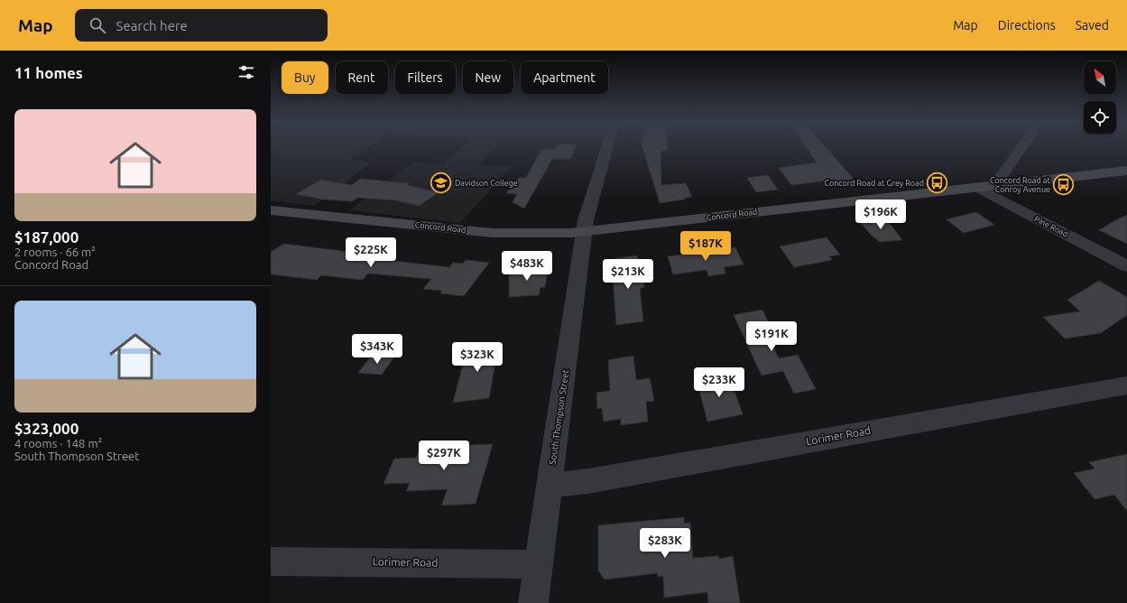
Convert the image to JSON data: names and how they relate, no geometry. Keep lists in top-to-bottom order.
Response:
{
  "streets": {
    "main road": ["Concord Road"],
    "street": ["Pine Road", "South Thompson Street", "Lorimer Road"]
  },
  "crossings": [
    ["Concord Road", "Pine Road"],
    ["Concord Road", "South Thompson Street"],
    ["South Thompson Street", "Lorimer Road"]
  ],
  "places": {
    "school or university": ["Davidson College"],
    "bus stop": ["Concord Road at Grey Road", "Concord Road at Conroy Avenue"]
  },
  "north": "top left",
  "page": {
    "header": "Map",
    "search": "Search here",
    "nav": ["Map", "Directions", "Saved"],
    "heading": "11 homes",
    "chip": [
      "Buy",
      "Rent",
      "Filters",
      "New",
      "Apartment"
    ],
    "list": [
      {
        "name": "$187,000",
        "note": "2 rooms · 66 m² · Concord Road"
      },
      {
        "name": "$323,000",
        "note": "4 rooms · 148 m² · South Thompson Street"
      }
    ],
    "price": [
      "$196K",
      "$187K",
      "$225K",
      "$483K",
      "$213K",
      "$191K",
      "$343K",
      "$323K",
      "$233K",
      "$297K",
      "$283K"
    ]
  }
}
